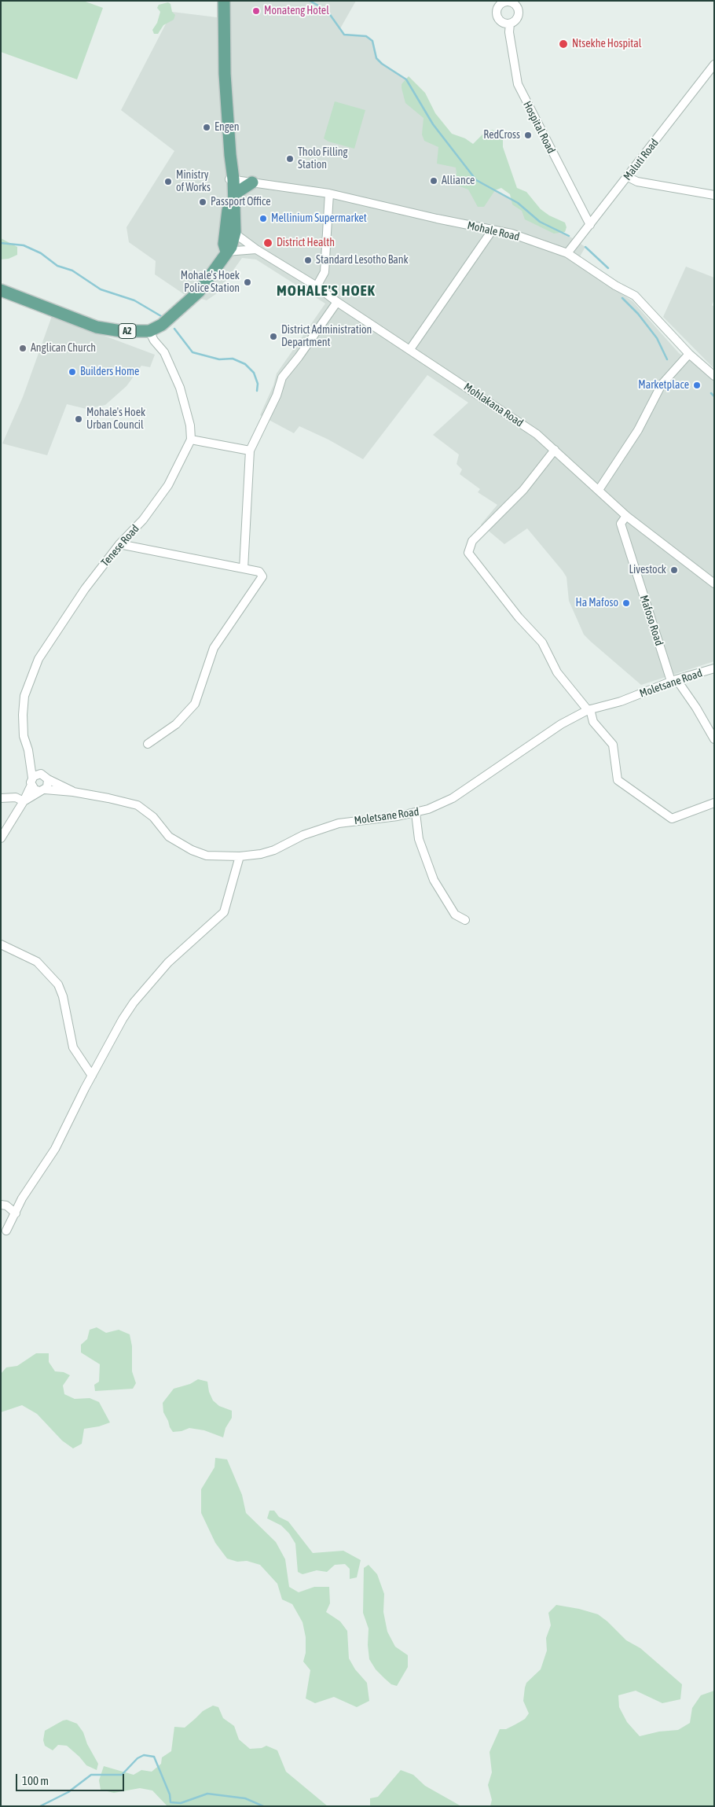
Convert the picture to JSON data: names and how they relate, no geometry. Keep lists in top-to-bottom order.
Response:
{
  "streets": {
    "main road": ["A2"],
    "street": [
      "Hospital Road",
      "Maluti Road",
      "Mohale Road",
      "Mohlakana Road",
      "Tenese Road",
      "Mafoso Road",
      "Moletsane Road"
    ]
  },
  "crossings": [
    ["Hospital Road", "Maluti Road"],
    ["Maluti Road", "Mohale Road"],
    ["Mohale Road", "A2"],
    ["A2", "Mohlakana Road"],
    ["A2", "Tenese Road"],
    ["Mohlakana Road", "Mafoso Road"],
    ["Tenese Road", "Moletsane Road"],
    ["Mafoso Road", "Moletsane Road"]
  ],
  "districts": ["MOHALE'S HOEK"],
  "places": [
    "Monateng Hotel",
    "Ntsekhe Hospital",
    "Engen",
    "RedCross",
    "Tholo Filling Station",
    "Alliance",
    "Ministry of Works",
    "Passport Office",
    "Mellinium Supermarket",
    "District Health",
    "Standard Lesotho Bank",
    "Mohale's Hoek Police Station",
    "District Administration Department",
    "Anglican Church",
    "Builders Home",
    "Marketplace",
    "Mohale's Hoek Urban Council",
    "Livestock",
    "Ha Mafoso"
  ],
  "scale_bar": "100 m"
}
